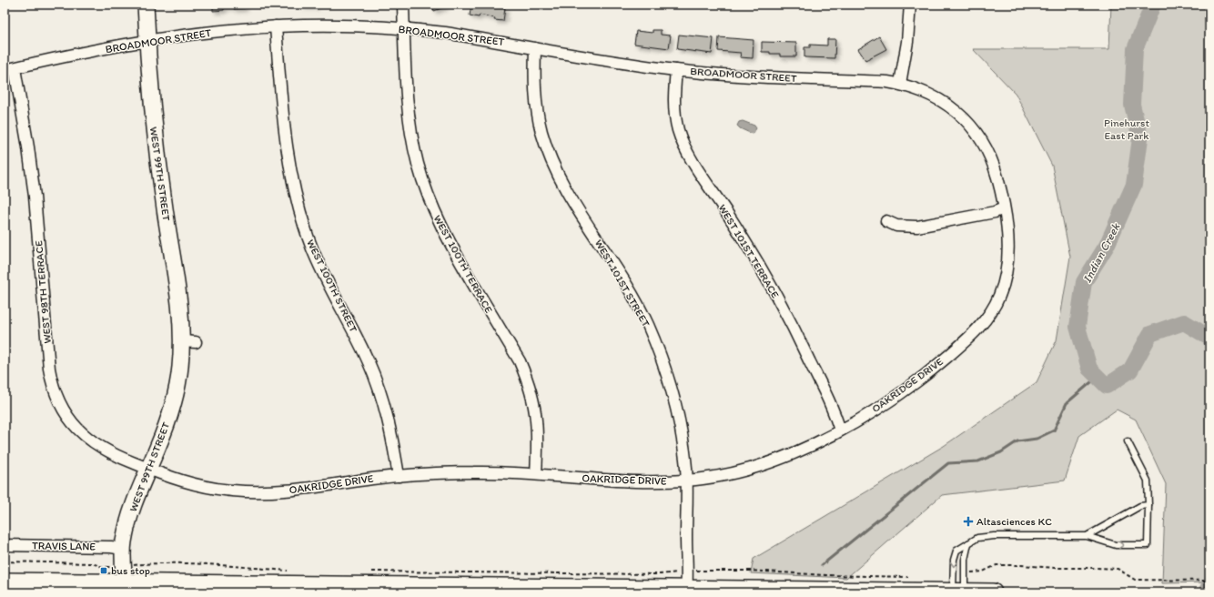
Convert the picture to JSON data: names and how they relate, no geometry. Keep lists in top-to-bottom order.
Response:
{
  "streets": {
    "street": [
      "BROADMOOR STREET",
      "WEST 99TH STREET",
      "WEST 101ST TERRACE",
      "WEST 100TH TERRACE",
      "WEST 101ST STREET",
      "WEST 100TH STREET",
      "WEST 98TH TERRACE",
      "OAKRIDGE DRIVE",
      "TRAVIS LANE"
    ]
  },
  "crossings": [
    ["BROADMOOR STREET", "WEST 99TH STREET"],
    ["BROADMOOR STREET", "WEST 101ST TERRACE"],
    ["BROADMOOR STREET", "WEST 100TH TERRACE"],
    ["BROADMOOR STREET", "WEST 101ST STREET"],
    ["BROADMOOR STREET", "WEST 100TH STREET"],
    ["BROADMOOR STREET", "WEST 98TH TERRACE"],
    ["BROADMOOR STREET", "OAKRIDGE DRIVE"],
    ["WEST 99TH STREET", "WEST 98TH TERRACE"],
    ["WEST 99TH STREET", "OAKRIDGE DRIVE"],
    ["WEST 99TH STREET", "TRAVIS LANE"],
    ["WEST 101ST TERRACE", "OAKRIDGE DRIVE"],
    ["WEST 100TH TERRACE", "OAKRIDGE DRIVE"],
    ["WEST 101ST STREET", "OAKRIDGE DRIVE"],
    ["WEST 100TH STREET", "OAKRIDGE DRIVE"],
    ["WEST 98TH TERRACE", "OAKRIDGE DRIVE"]
  ],
  "water": ["Indian Creek"],
  "parks": ["Pinehurst East Park"],
  "places": {
    "health": ["Altasciences KC"],
    "transit": ["bus stop"]
  }
}
